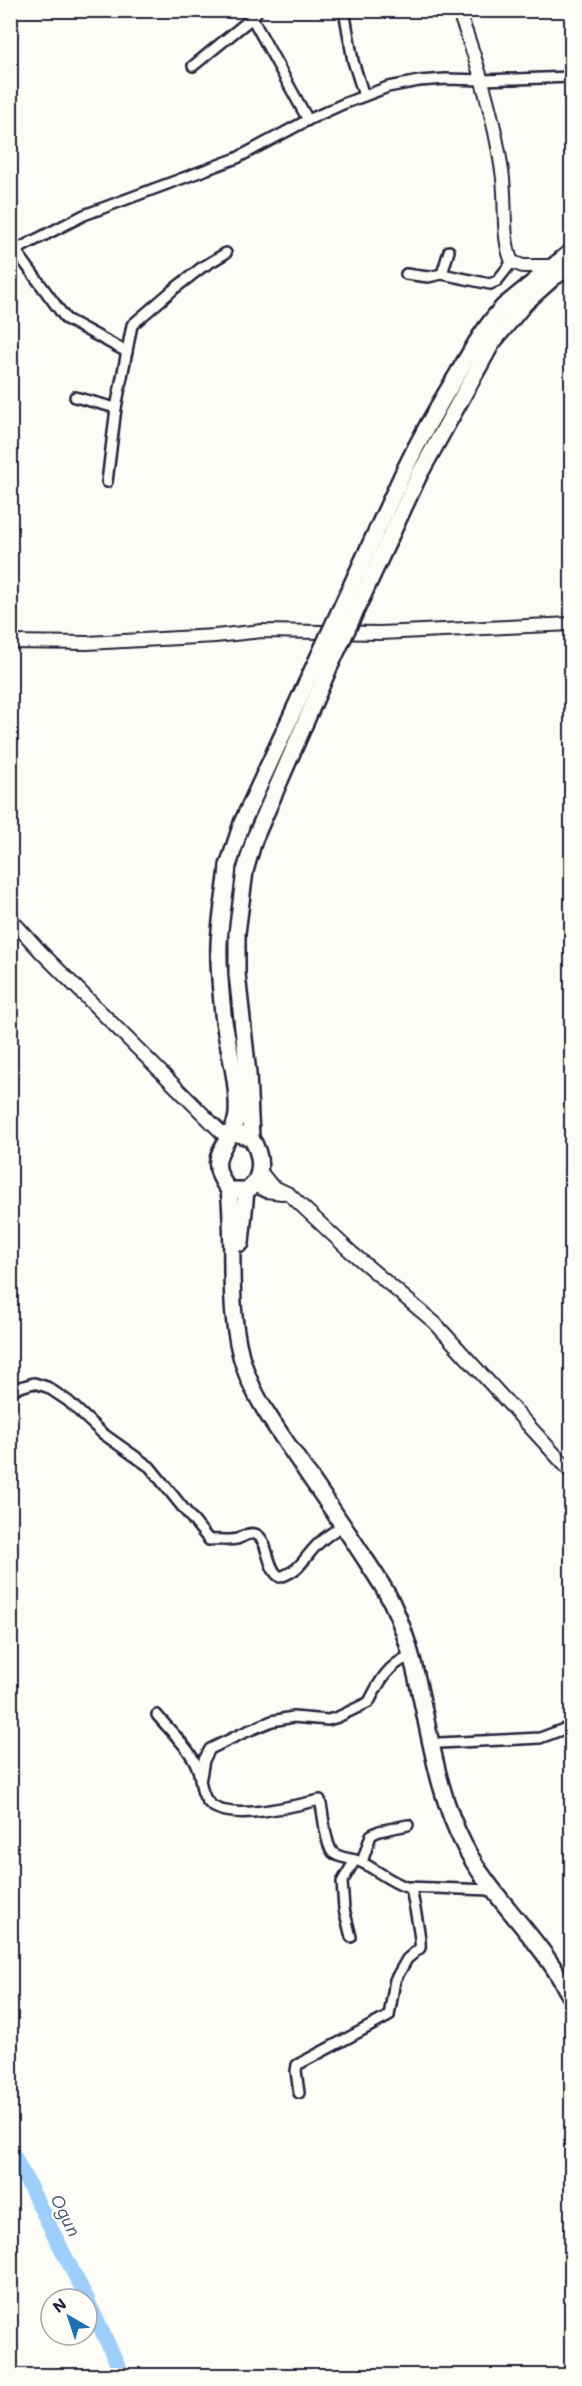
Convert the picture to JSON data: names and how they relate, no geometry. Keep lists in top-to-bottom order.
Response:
{
  "water": ["Ogun"],
  "north": "top left"
}
